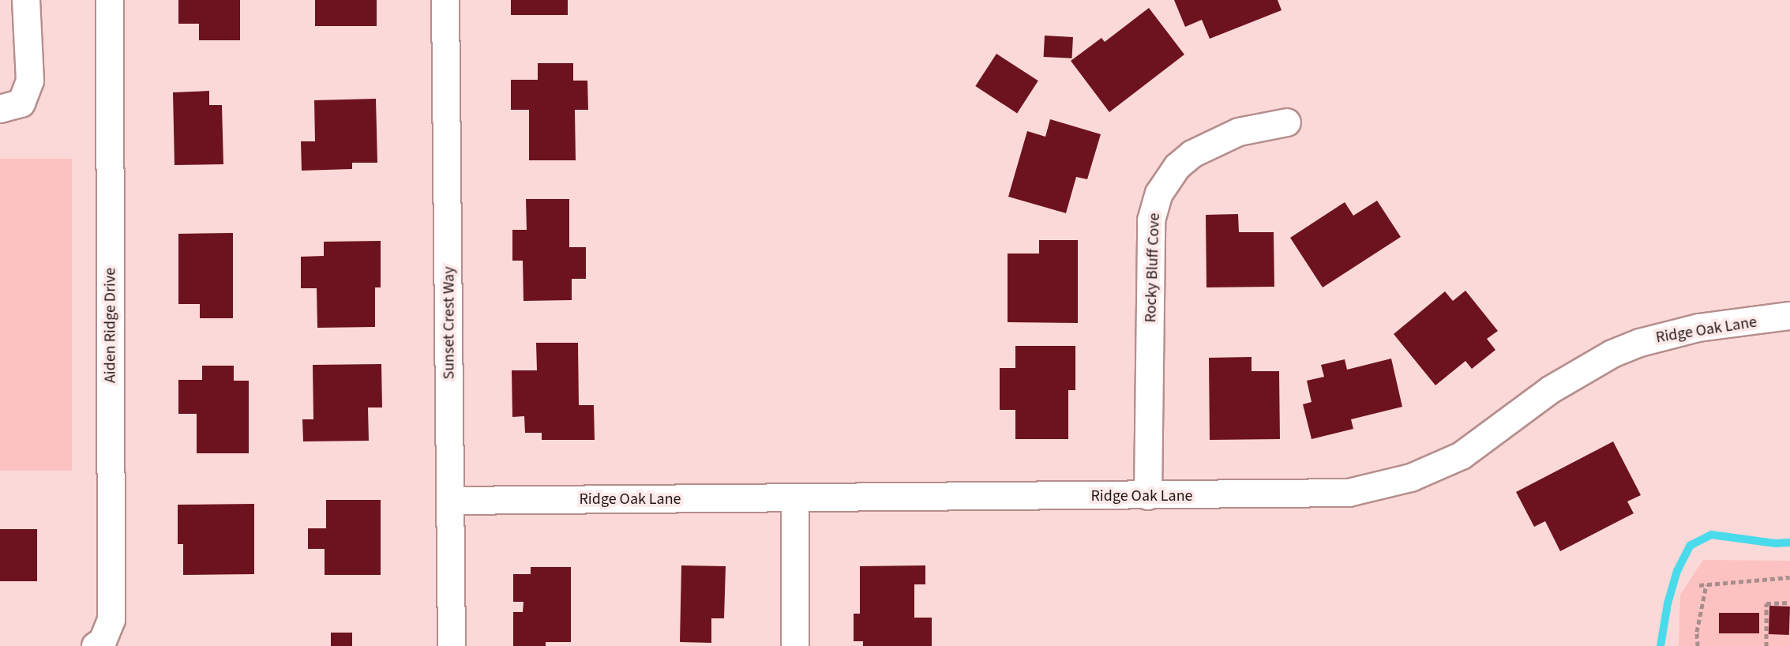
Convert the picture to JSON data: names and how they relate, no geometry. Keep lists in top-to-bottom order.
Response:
{
  "streets": {
    "street": [
      "Rocky Bluff Cove",
      "Sunset Crest Way",
      "Aiden Ridge Drive",
      "Ridge Oak Lane"
    ]
  },
  "crossings": [
    ["Rocky Bluff Cove", "Ridge Oak Lane"],
    ["Sunset Crest Way", "Ridge Oak Lane"]
  ]
}
